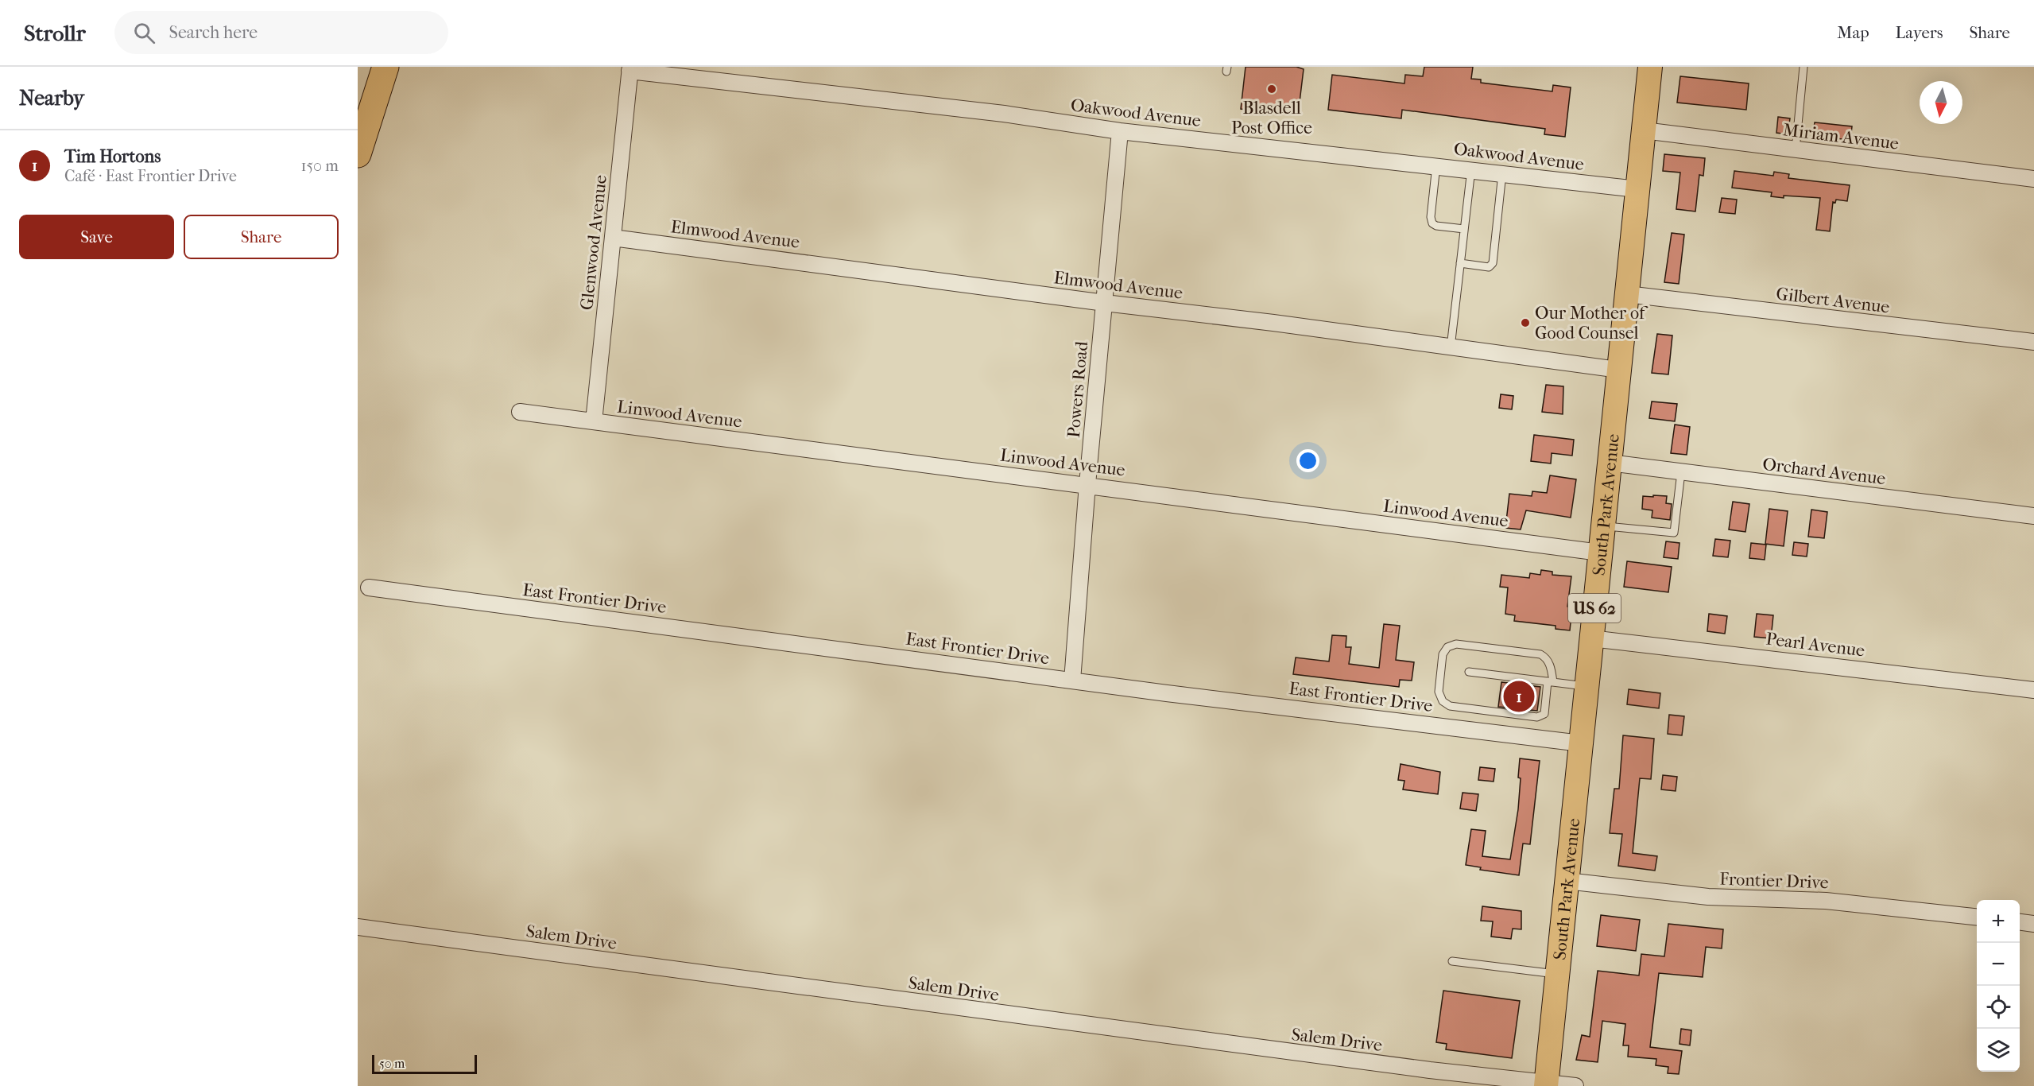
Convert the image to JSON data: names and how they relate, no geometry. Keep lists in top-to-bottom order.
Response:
{
  "streets": {
    "main road": ["South Park Avenue", "US 62"],
    "street": [
      "Oakwood Avenue",
      "Miriam Avenue",
      "Elmwood Avenue",
      "Glenwood Avenue",
      "Gilbert Avenue",
      "Powers Road",
      "Linwood Avenue",
      "Orchard Avenue",
      "East Frontier Drive",
      "Pearl Avenue",
      "Frontier Drive",
      "Salem Drive"
    ]
  },
  "crossings": [
    ["Oakwood Avenue", "Glenwood Avenue"],
    ["Oakwood Avenue", "Powers Road"],
    ["Oakwood Avenue", "South Park Avenue"],
    ["Miriam Avenue", "South Park Avenue"],
    ["Elmwood Avenue", "Glenwood Avenue"],
    ["Elmwood Avenue", "Powers Road"],
    ["Elmwood Avenue", "South Park Avenue"],
    ["Glenwood Avenue", "Linwood Avenue"],
    ["Gilbert Avenue", "South Park Avenue"],
    ["Powers Road", "Linwood Avenue"],
    ["Powers Road", "East Frontier Drive"],
    ["Linwood Avenue", "South Park Avenue"],
    ["Orchard Avenue", "South Park Avenue"],
    ["South Park Avenue", "East Frontier Drive"],
    ["South Park Avenue", "Pearl Avenue"],
    ["South Park Avenue", "Frontier Drive"],
    ["South Park Avenue", "Salem Drive"]
  ],
  "places": ["Blasdell Post Office", "Our Mother of Good Counsel"],
  "scale_bar": "50 m",
  "north": "bottom",
  "page": {
    "header": "Strollr",
    "search": "Search here",
    "nav": ["Map", "Layers", "Share"],
    "heading": "Nearby",
    "list": [
      {
        "mark": "1",
        "name": "Tim Hortons",
        "note": "Café · East Frontier Drive",
        "value": "150 m"
      }
    ],
    "buttons": ["Save", "Share"],
    "pins": "1",
    "map_buttons": ["+", "−"],
    "scale": "50 m"
  }
}
